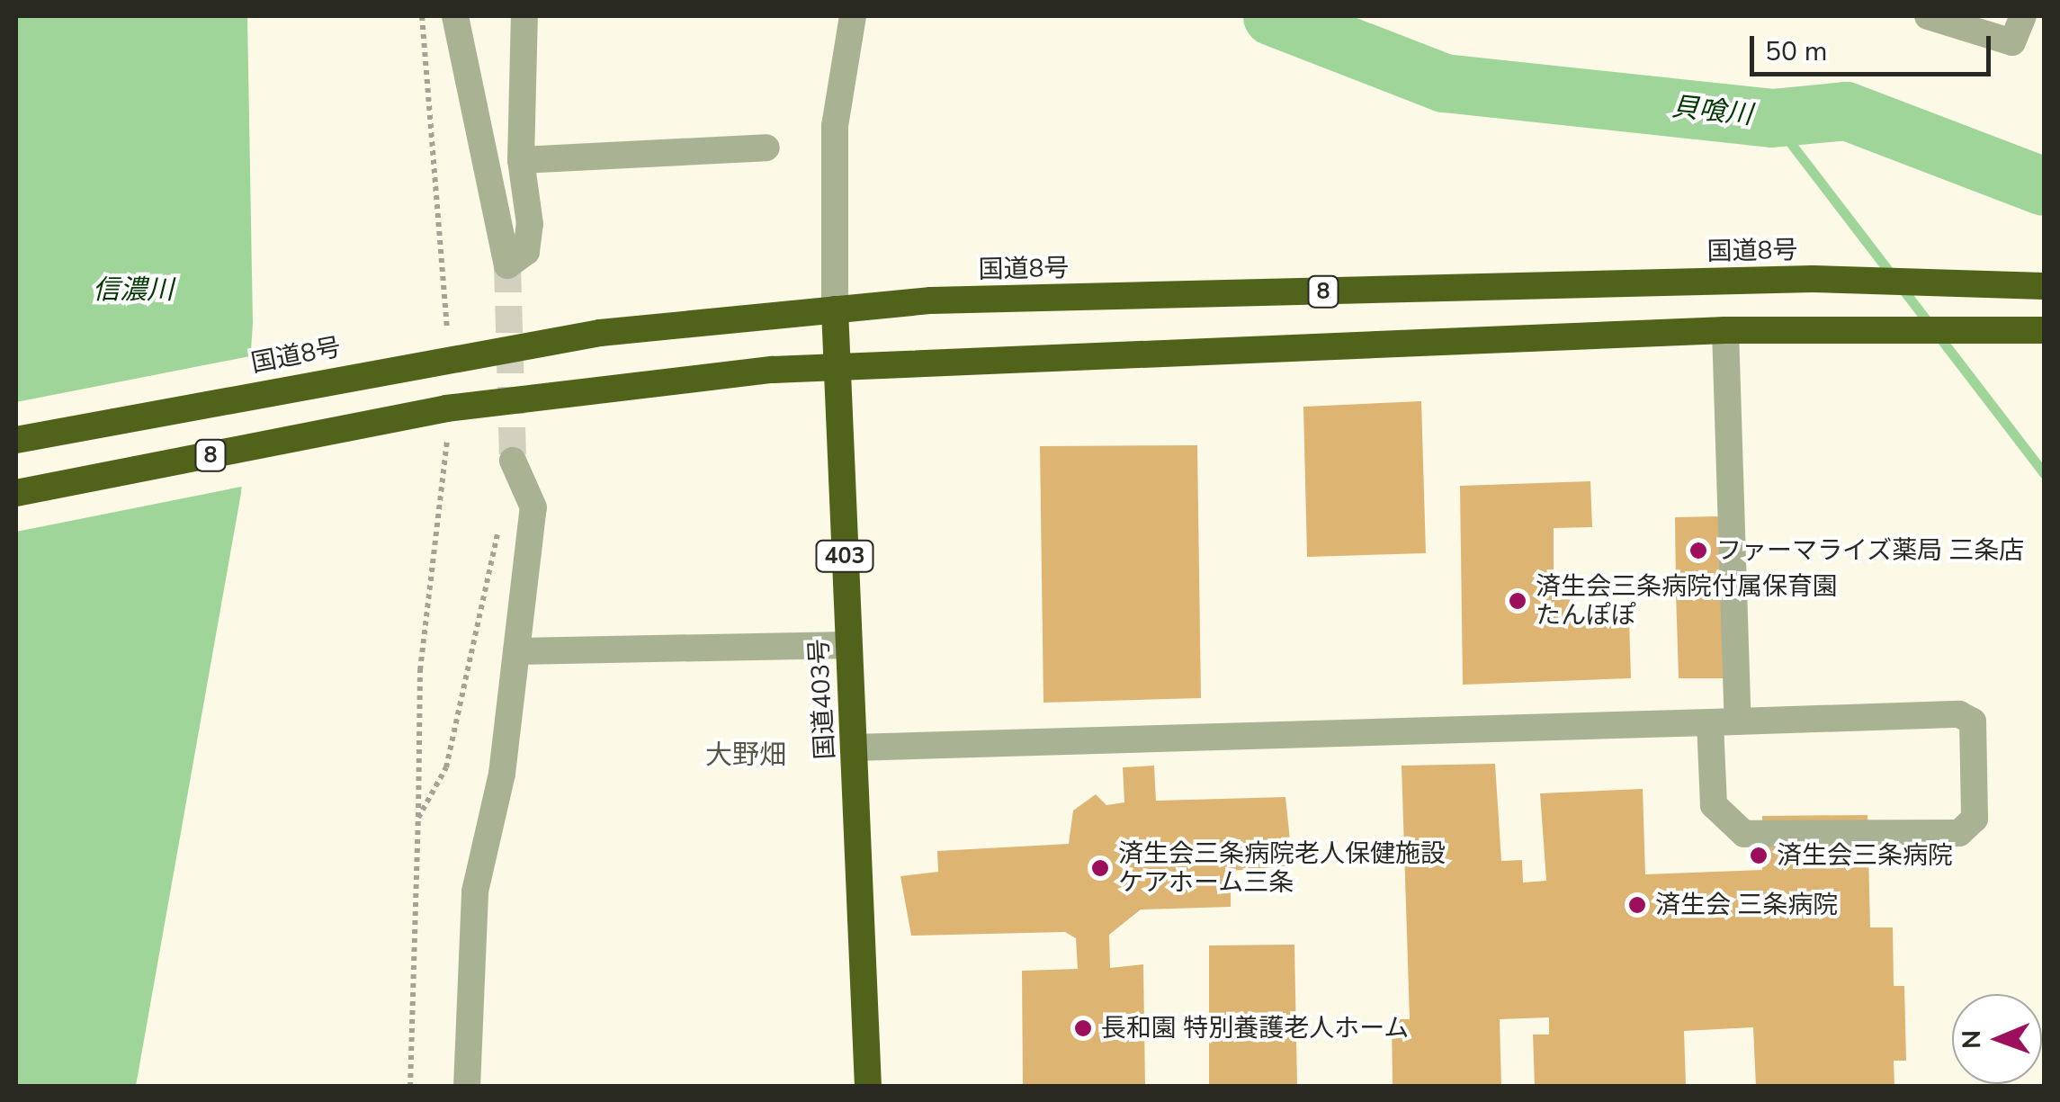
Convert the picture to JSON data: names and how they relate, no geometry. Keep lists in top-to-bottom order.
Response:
{
  "streets": {
    "highway": [
      "国道8号",
      "8",
      "403",
      "国道403号"
    ]
  },
  "crossings": [
    ["国道8号", "国道403号"],
    ["8", "国道403号"]
  ],
  "districts": ["大野畑"],
  "water": ["貝喰川", "信濃川"],
  "places": [
    "ファーマライズ薬局 三条店",
    "済生会三条病院付属保育園 たんぽぽ",
    "済生会三条病院",
    "済生会三条病院老人保健施設 ケアホーム三条",
    "済生会 三条病院",
    "長和園 特別養護老人ホーム"
  ],
  "scale_bar": "50 m",
  "north": "left"
}
